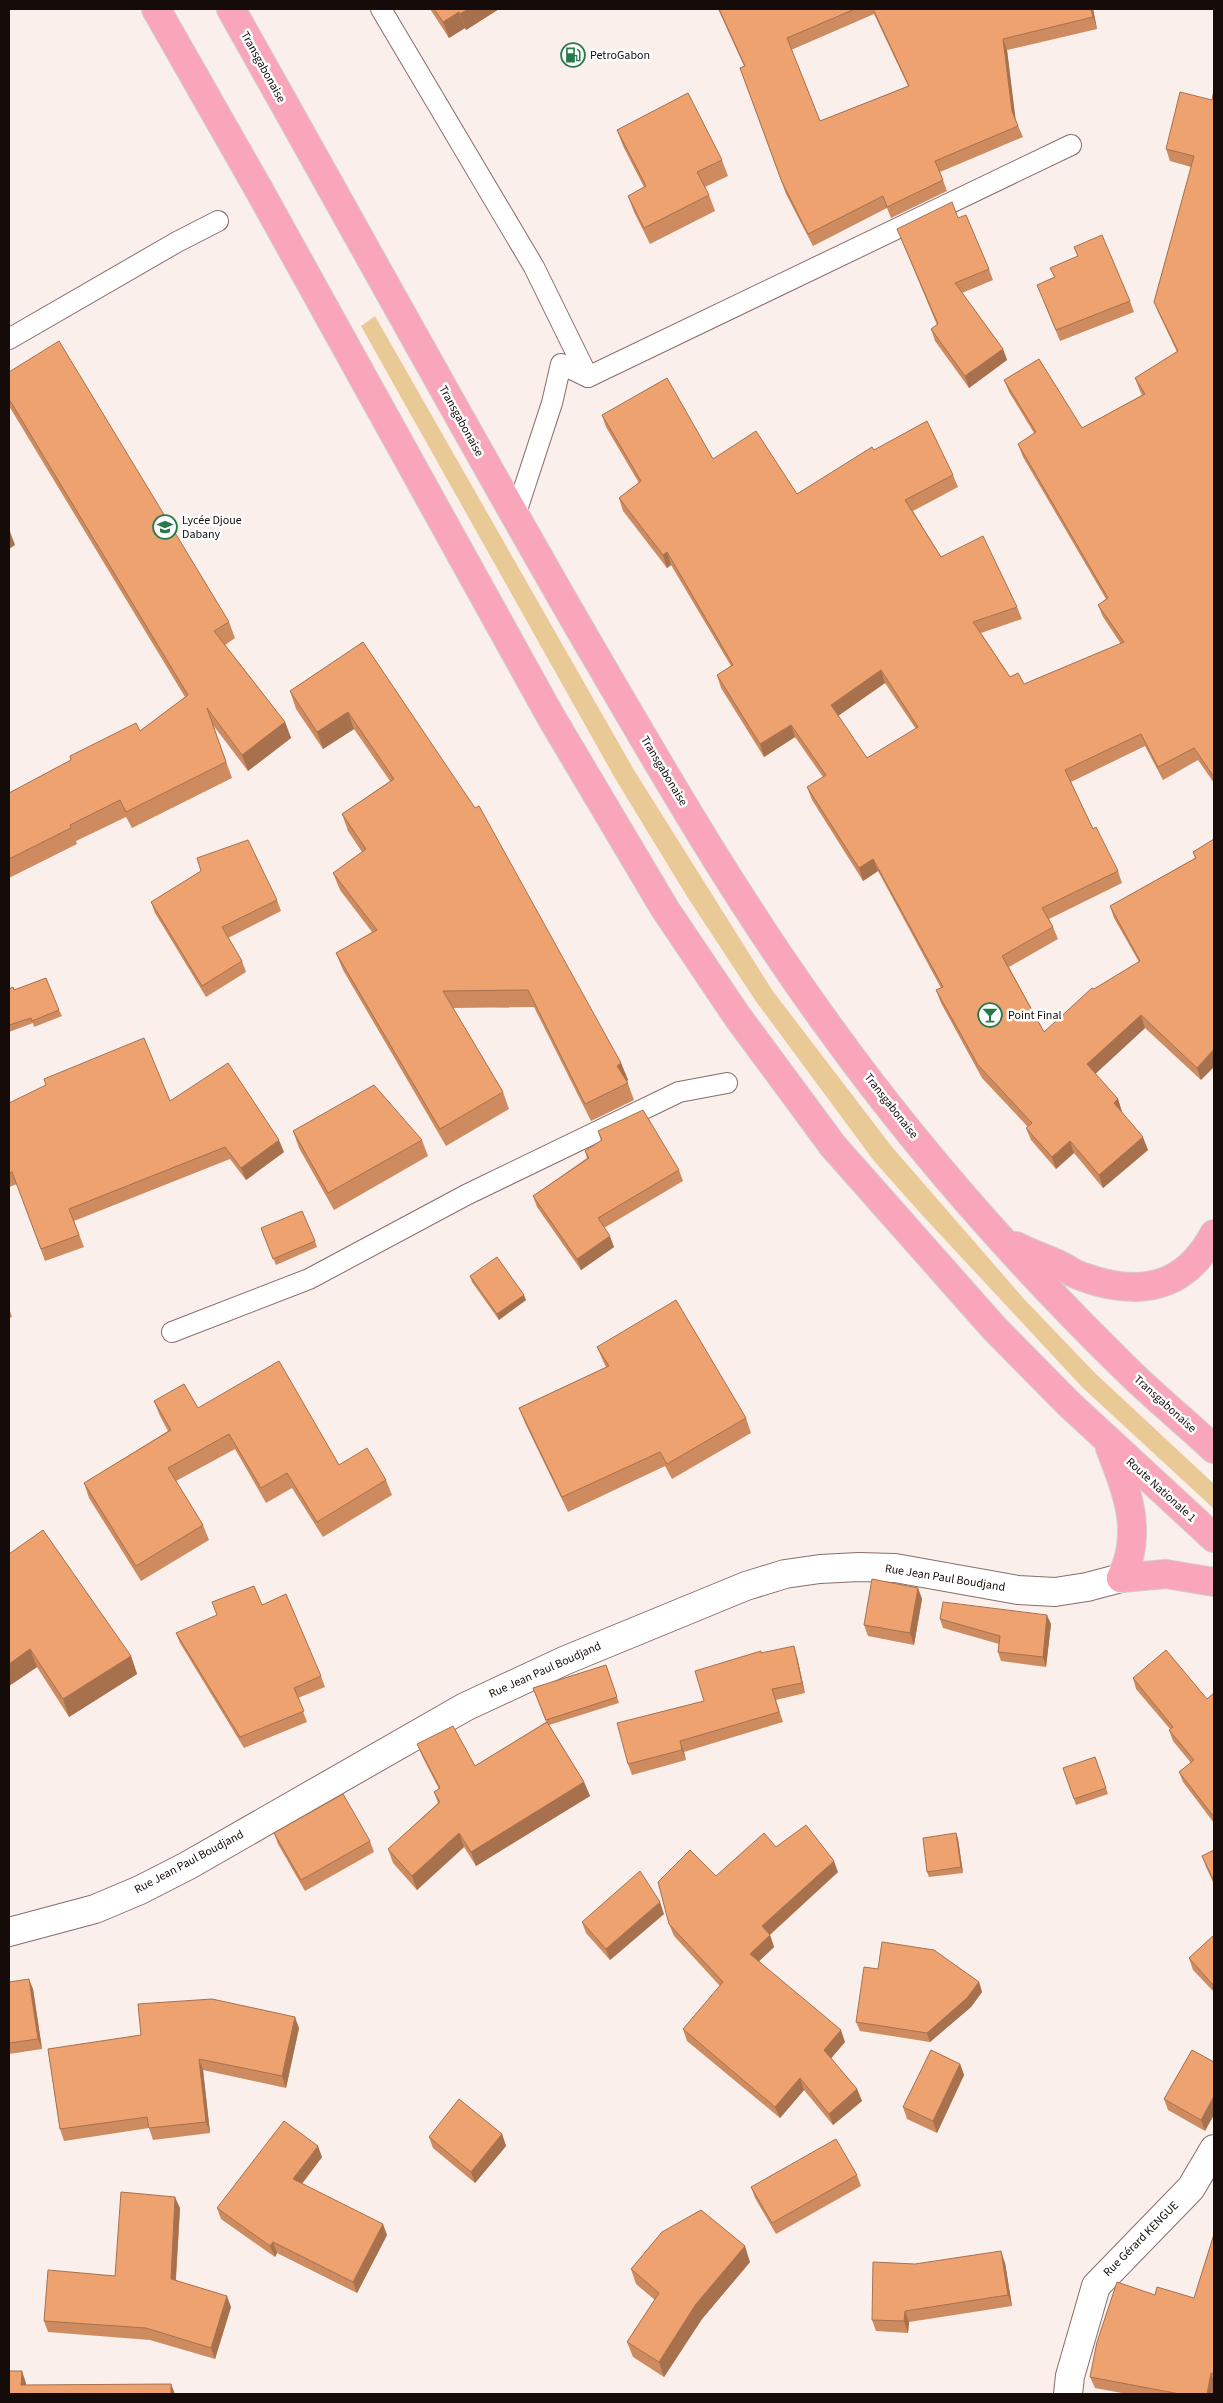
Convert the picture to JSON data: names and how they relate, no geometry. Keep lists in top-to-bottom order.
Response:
{
  "streets": {
    "highway": ["Transgabonaise", "Route Nationale 1"],
    "street": ["Rue Jean Paul Boudjand", "Rue Gérard KENGUE"]
  },
  "places": {
    "fuel station": ["PetroGabon"],
    "school or university": ["Lycée Djoue Dabany"],
    "bar": ["Point Final"]
  }
}
